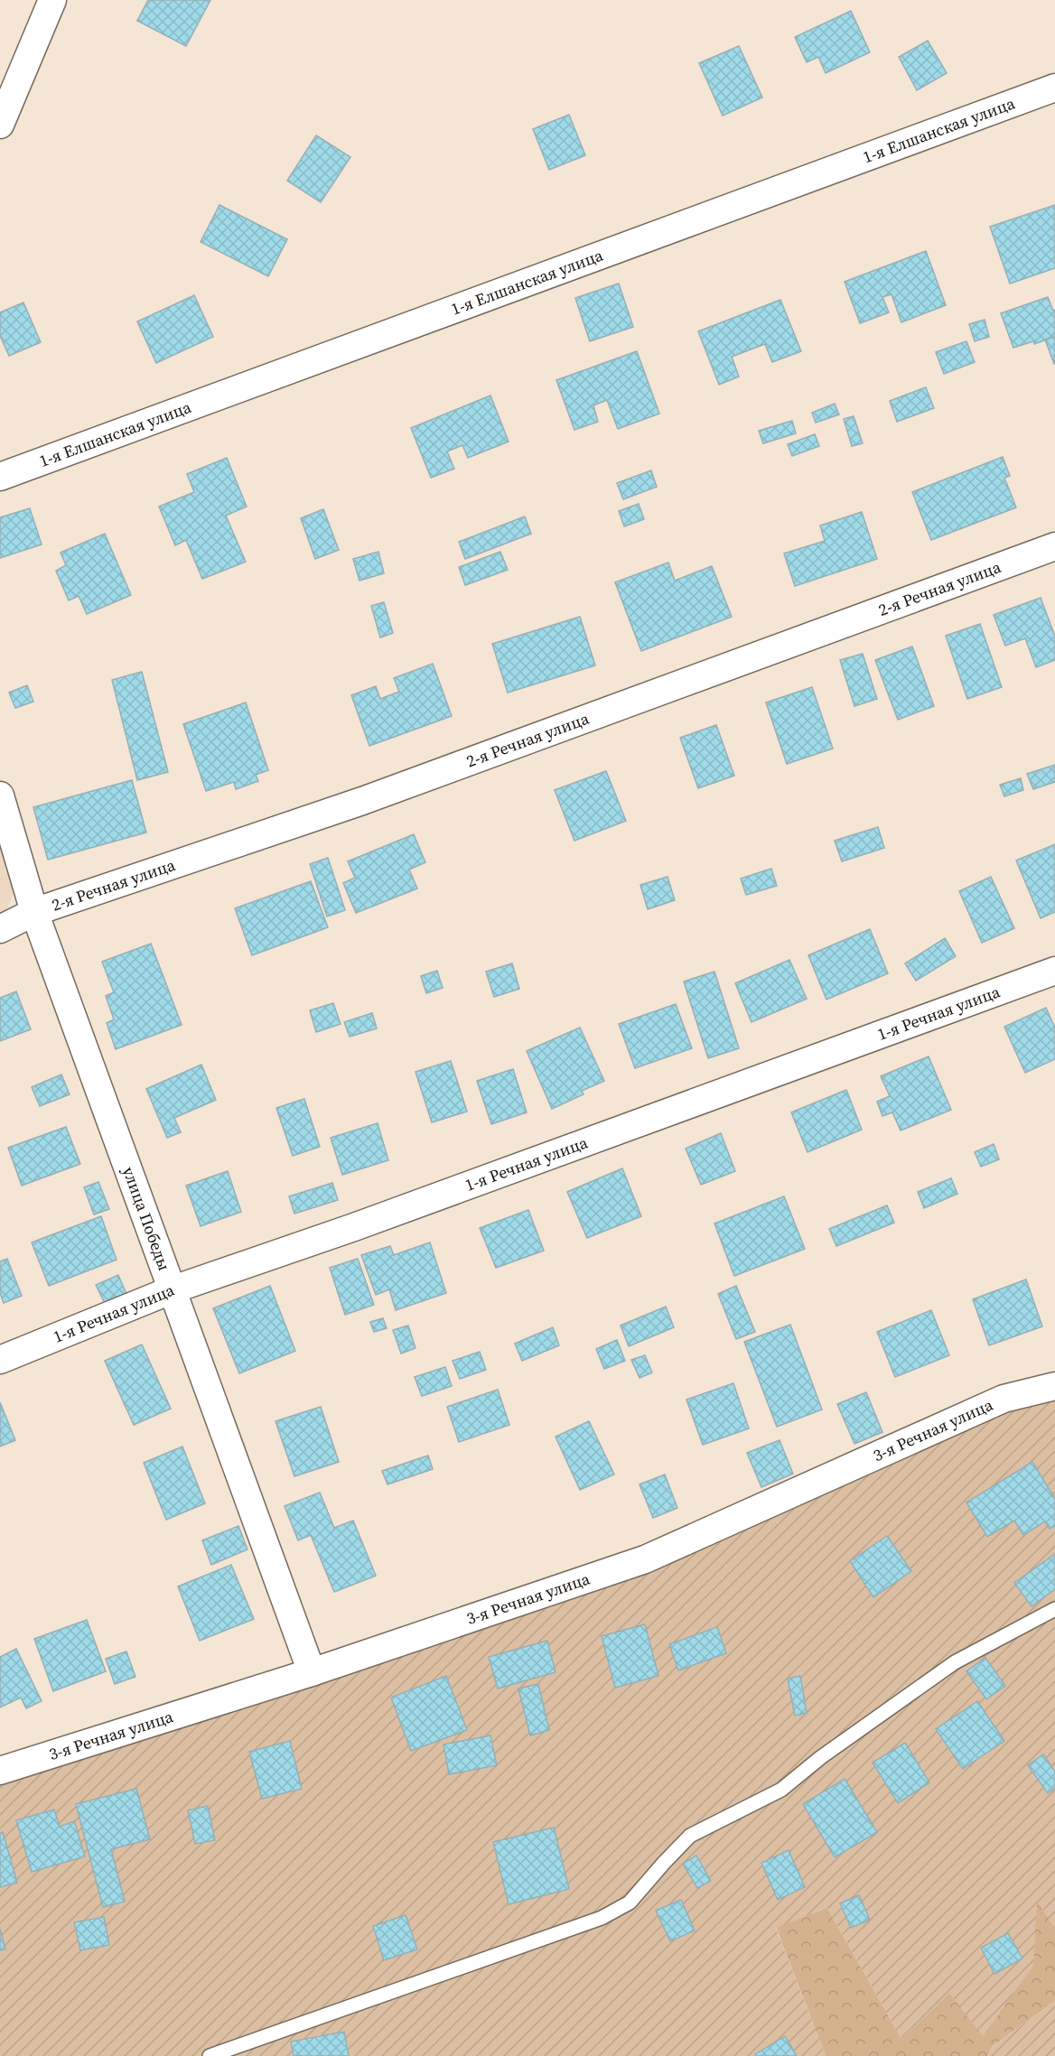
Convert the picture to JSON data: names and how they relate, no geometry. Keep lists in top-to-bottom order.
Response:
{
  "streets": {
    "street": [
      "1-я Елшанская улица",
      "2-я Речная улица",
      "1-я Речная улица",
      "улица Победы",
      "3-я Речная улица"
    ]
  },
  "crossings": [
    ["2-я Речная улица", "улица Победы"],
    ["1-я Речная улица", "улица Победы"],
    ["улица Победы", "3-я Речная улица"]
  ]
}
